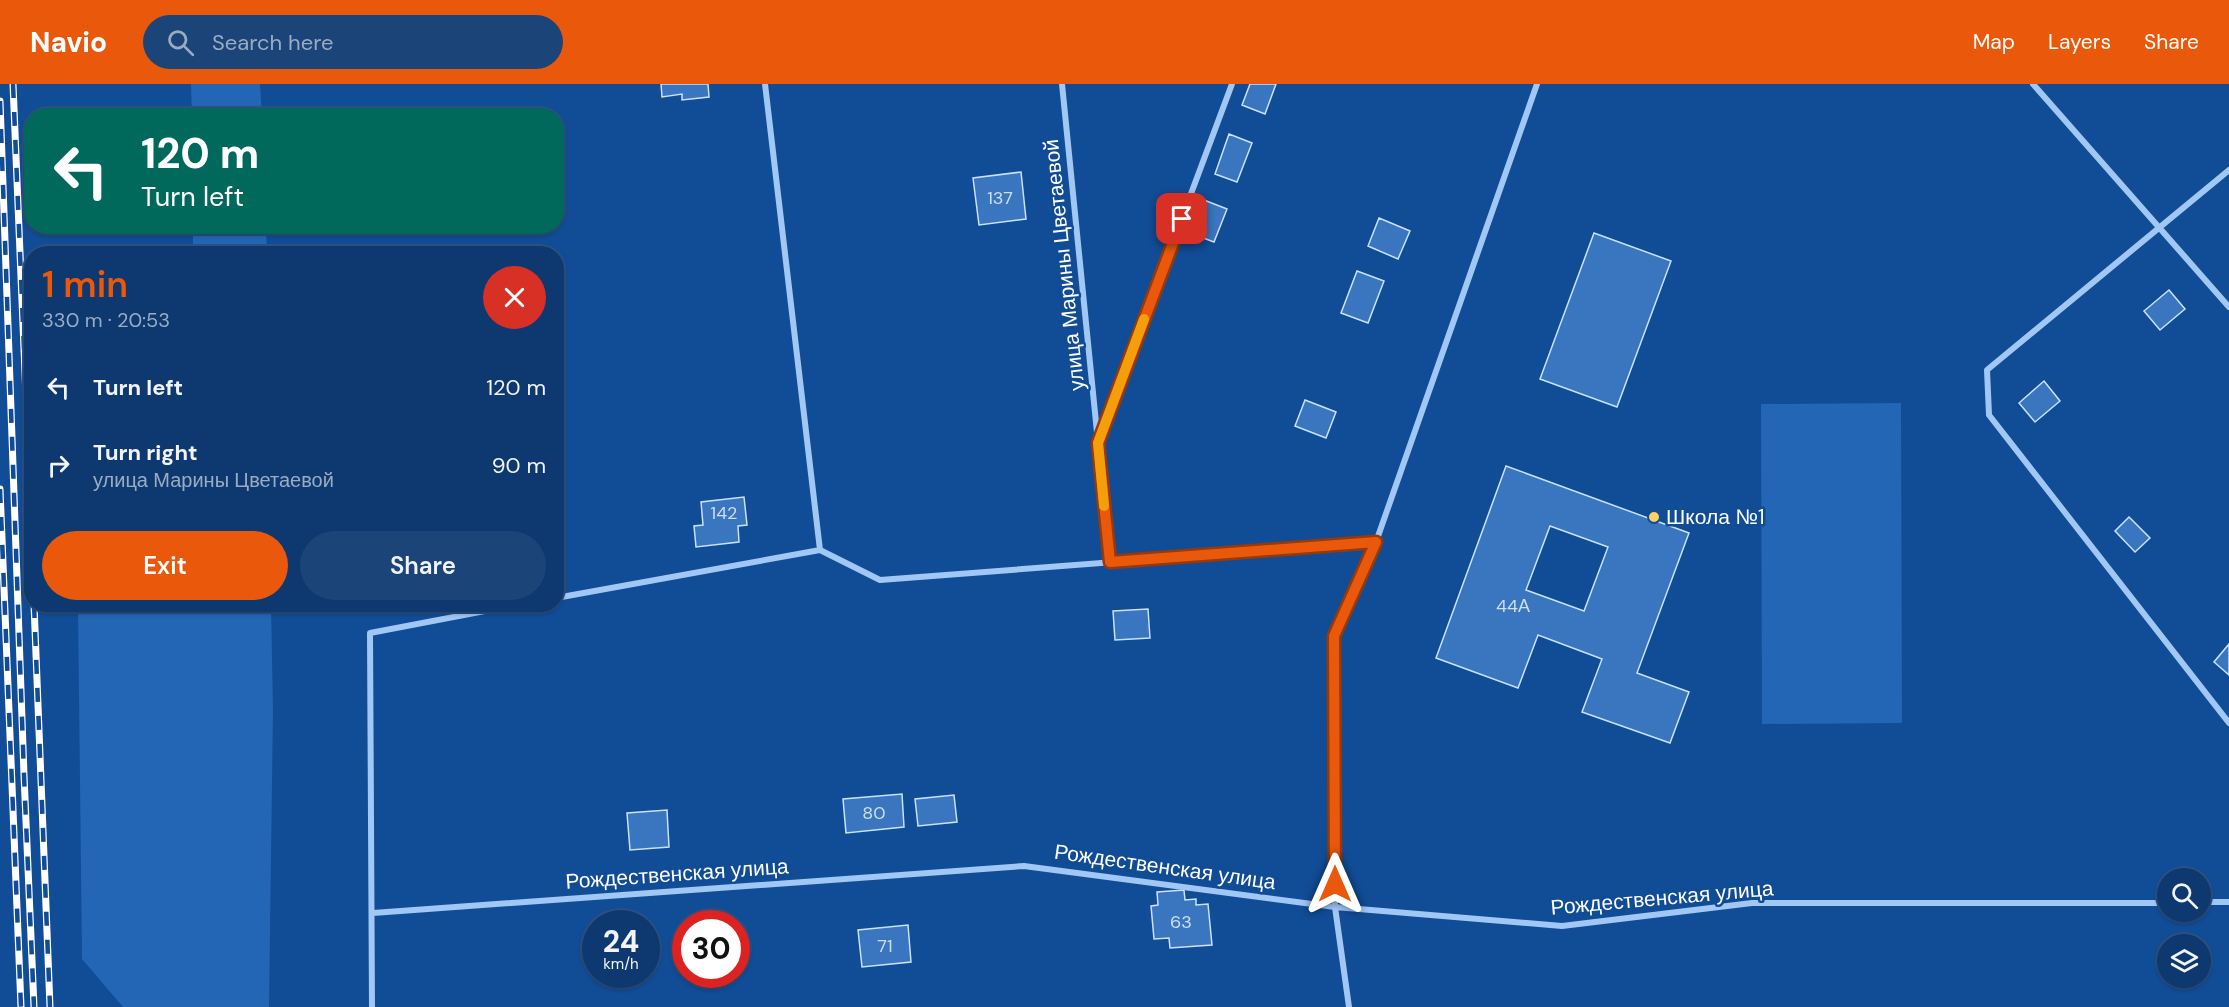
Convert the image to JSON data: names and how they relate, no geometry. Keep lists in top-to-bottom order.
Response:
{
  "streets": {
    "street": ["улица Марины Цветаевой", "Рождественская улица"]
  },
  "places": ["Школа №1"],
  "house_numbers": [
    "137",
    "142",
    "44А",
    "80",
    "63",
    "71"
  ],
  "page": {
    "header": "Navio",
    "search": "Search here",
    "nav": ["Map", "Layers", "Share"],
    "turn": ["120 m", "Turn left"],
    "heading": ["1 min", "330 m · 20:53"],
    "list": [
      {
        "name": "Turn left",
        "value": "120 m"
      },
      {
        "name": "Turn right",
        "note": "улица Марины Цветаевой",
        "value": "90 m"
      }
    ],
    "buttons": ["Exit", "Share"],
    "speed": "24 km/h",
    "limit": "30"
  }
}
